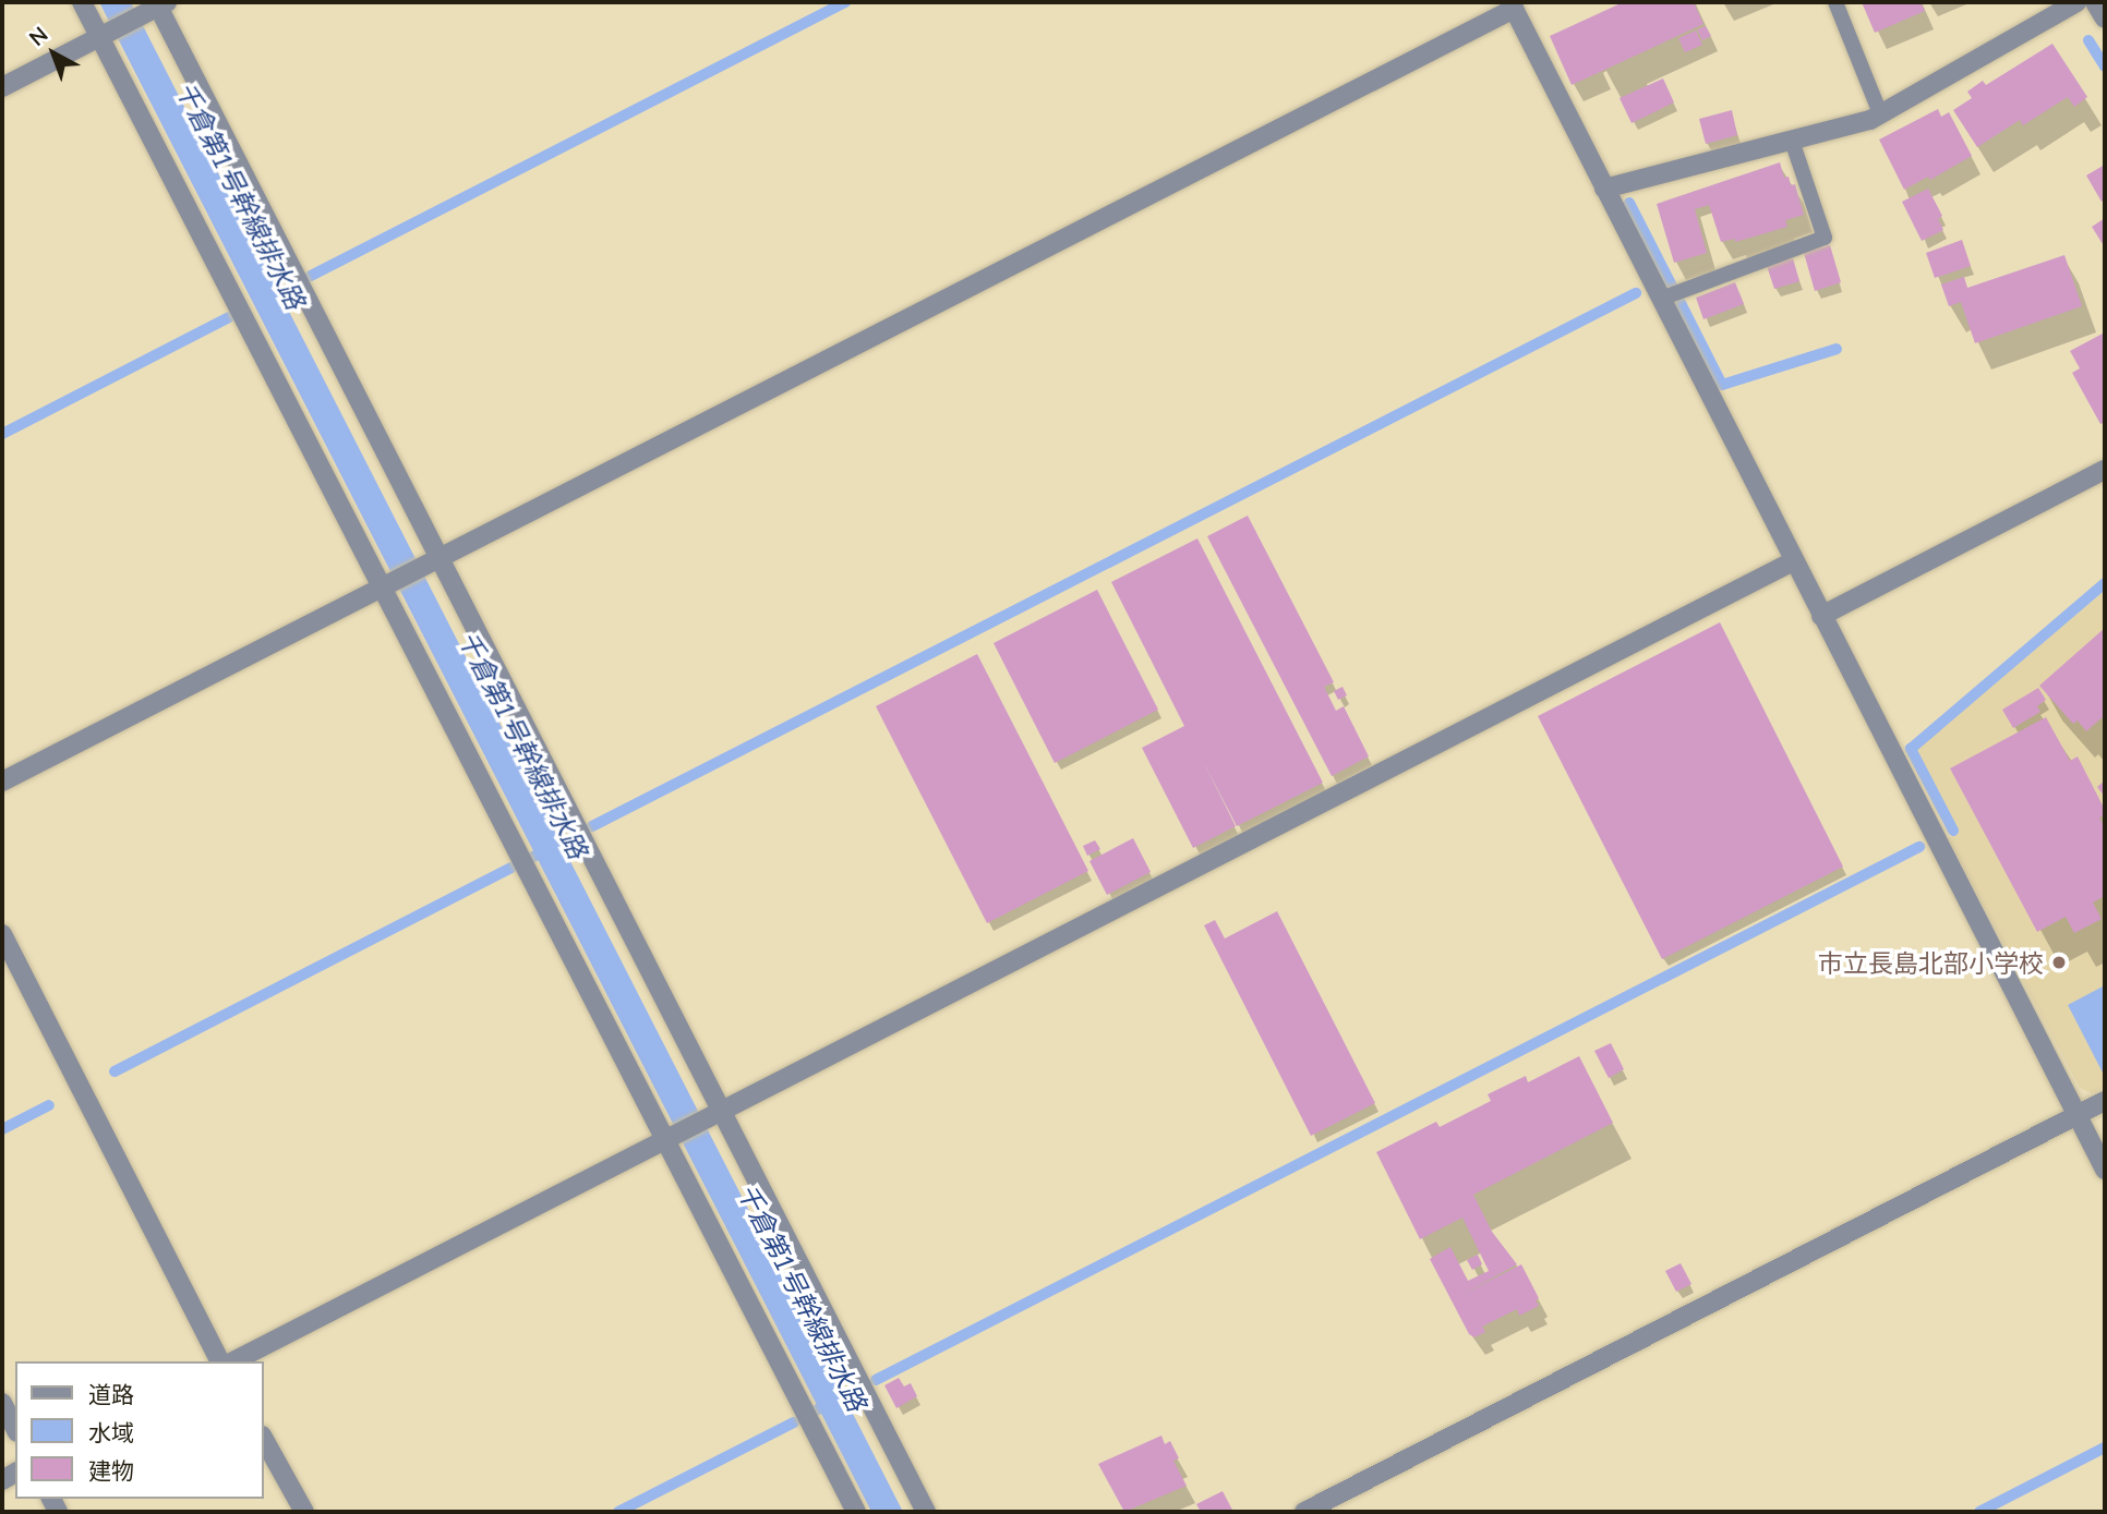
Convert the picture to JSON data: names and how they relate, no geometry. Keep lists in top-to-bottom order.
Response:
{
  "water": ["千倉第1号幹線排水路"],
  "places": ["市立長島北部小学校"],
  "legend": ["道路", "水域", "建物"],
  "north": "top left"
}
